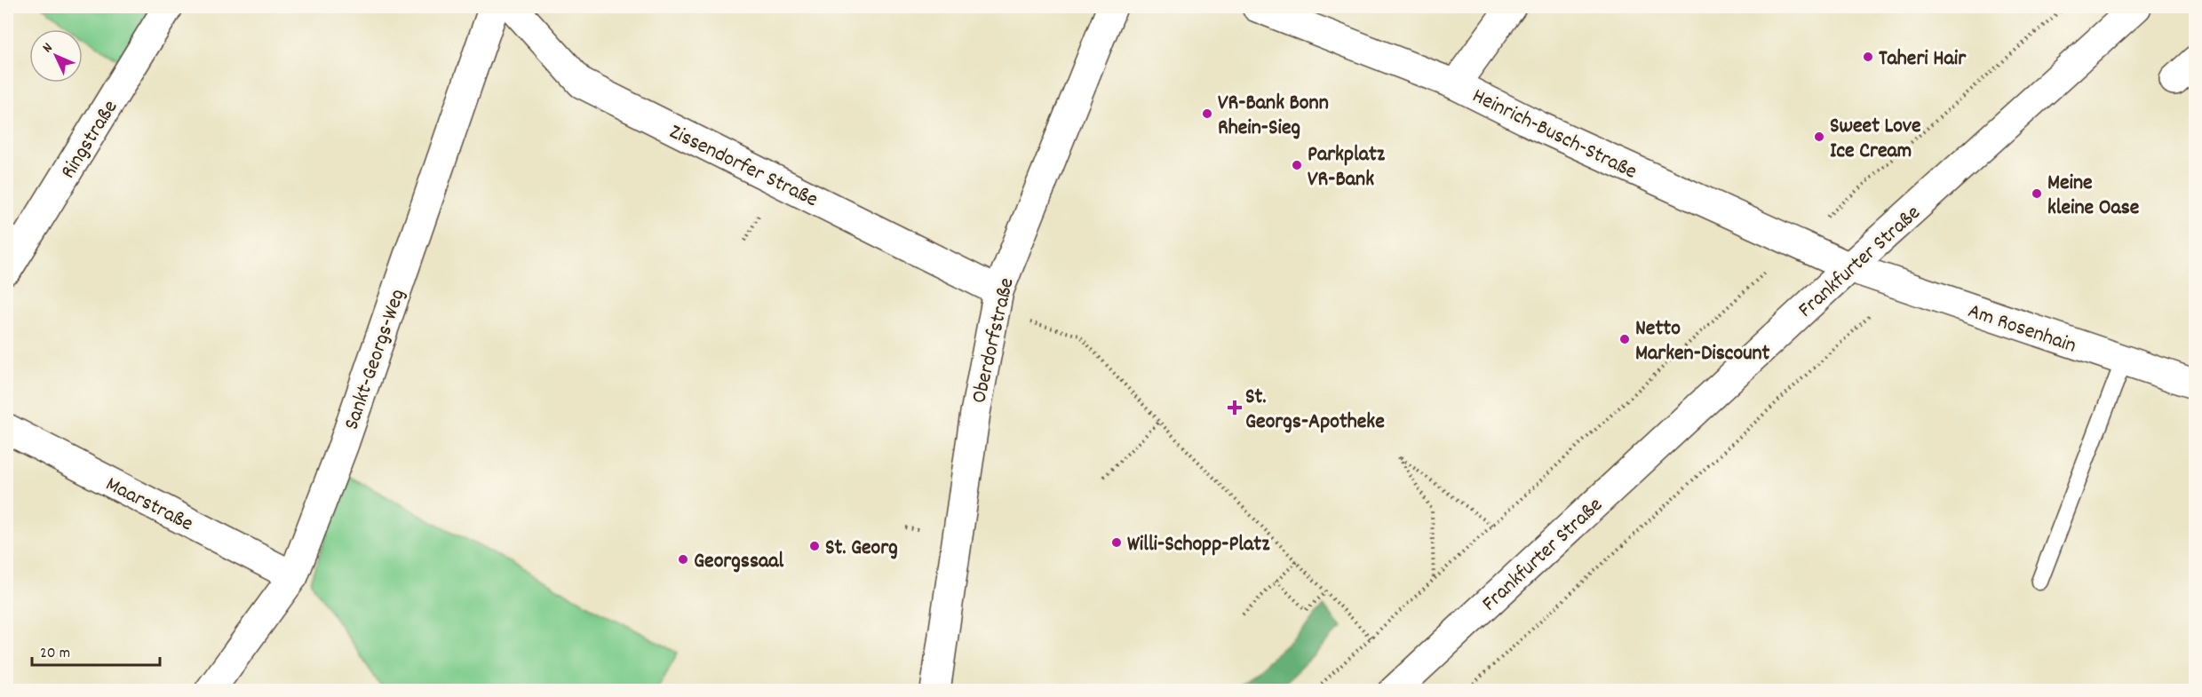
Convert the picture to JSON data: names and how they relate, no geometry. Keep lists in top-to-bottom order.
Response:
{
  "streets": {
    "street": [
      "Heinrich-Busch-Straße",
      "Ringstraße",
      "Zissendorfer Straße",
      "Frankfurter Straße",
      "Am Rosenhain",
      "Oberdorfstraße",
      "Sankt-Georgs-Weg",
      "Maarstraße"
    ]
  },
  "crossings": [
    ["Heinrich-Busch-Straße", "Frankfurter Straße"],
    ["Heinrich-Busch-Straße", "Am Rosenhain"],
    ["Zissendorfer Straße", "Oberdorfstraße"],
    ["Frankfurter Straße", "Am Rosenhain"],
    ["Sankt-Georgs-Weg", "Maarstraße"]
  ],
  "places": {
    "other": [
      "Taheri Hair",
      "VR-Bank Bonn Rhein-Sieg",
      "Sweet Love Ice Cream",
      "Parkplatz VR-Bank",
      "Meine kleine Oase",
      "Netto Marken-Discount",
      "Willi-Schopp-Platz",
      "St. Georg",
      "Georgssaal"
    ],
    "health": ["St. Georgs-Apotheke"]
  },
  "scale_bar": "20 m",
  "north": "top left"
}
